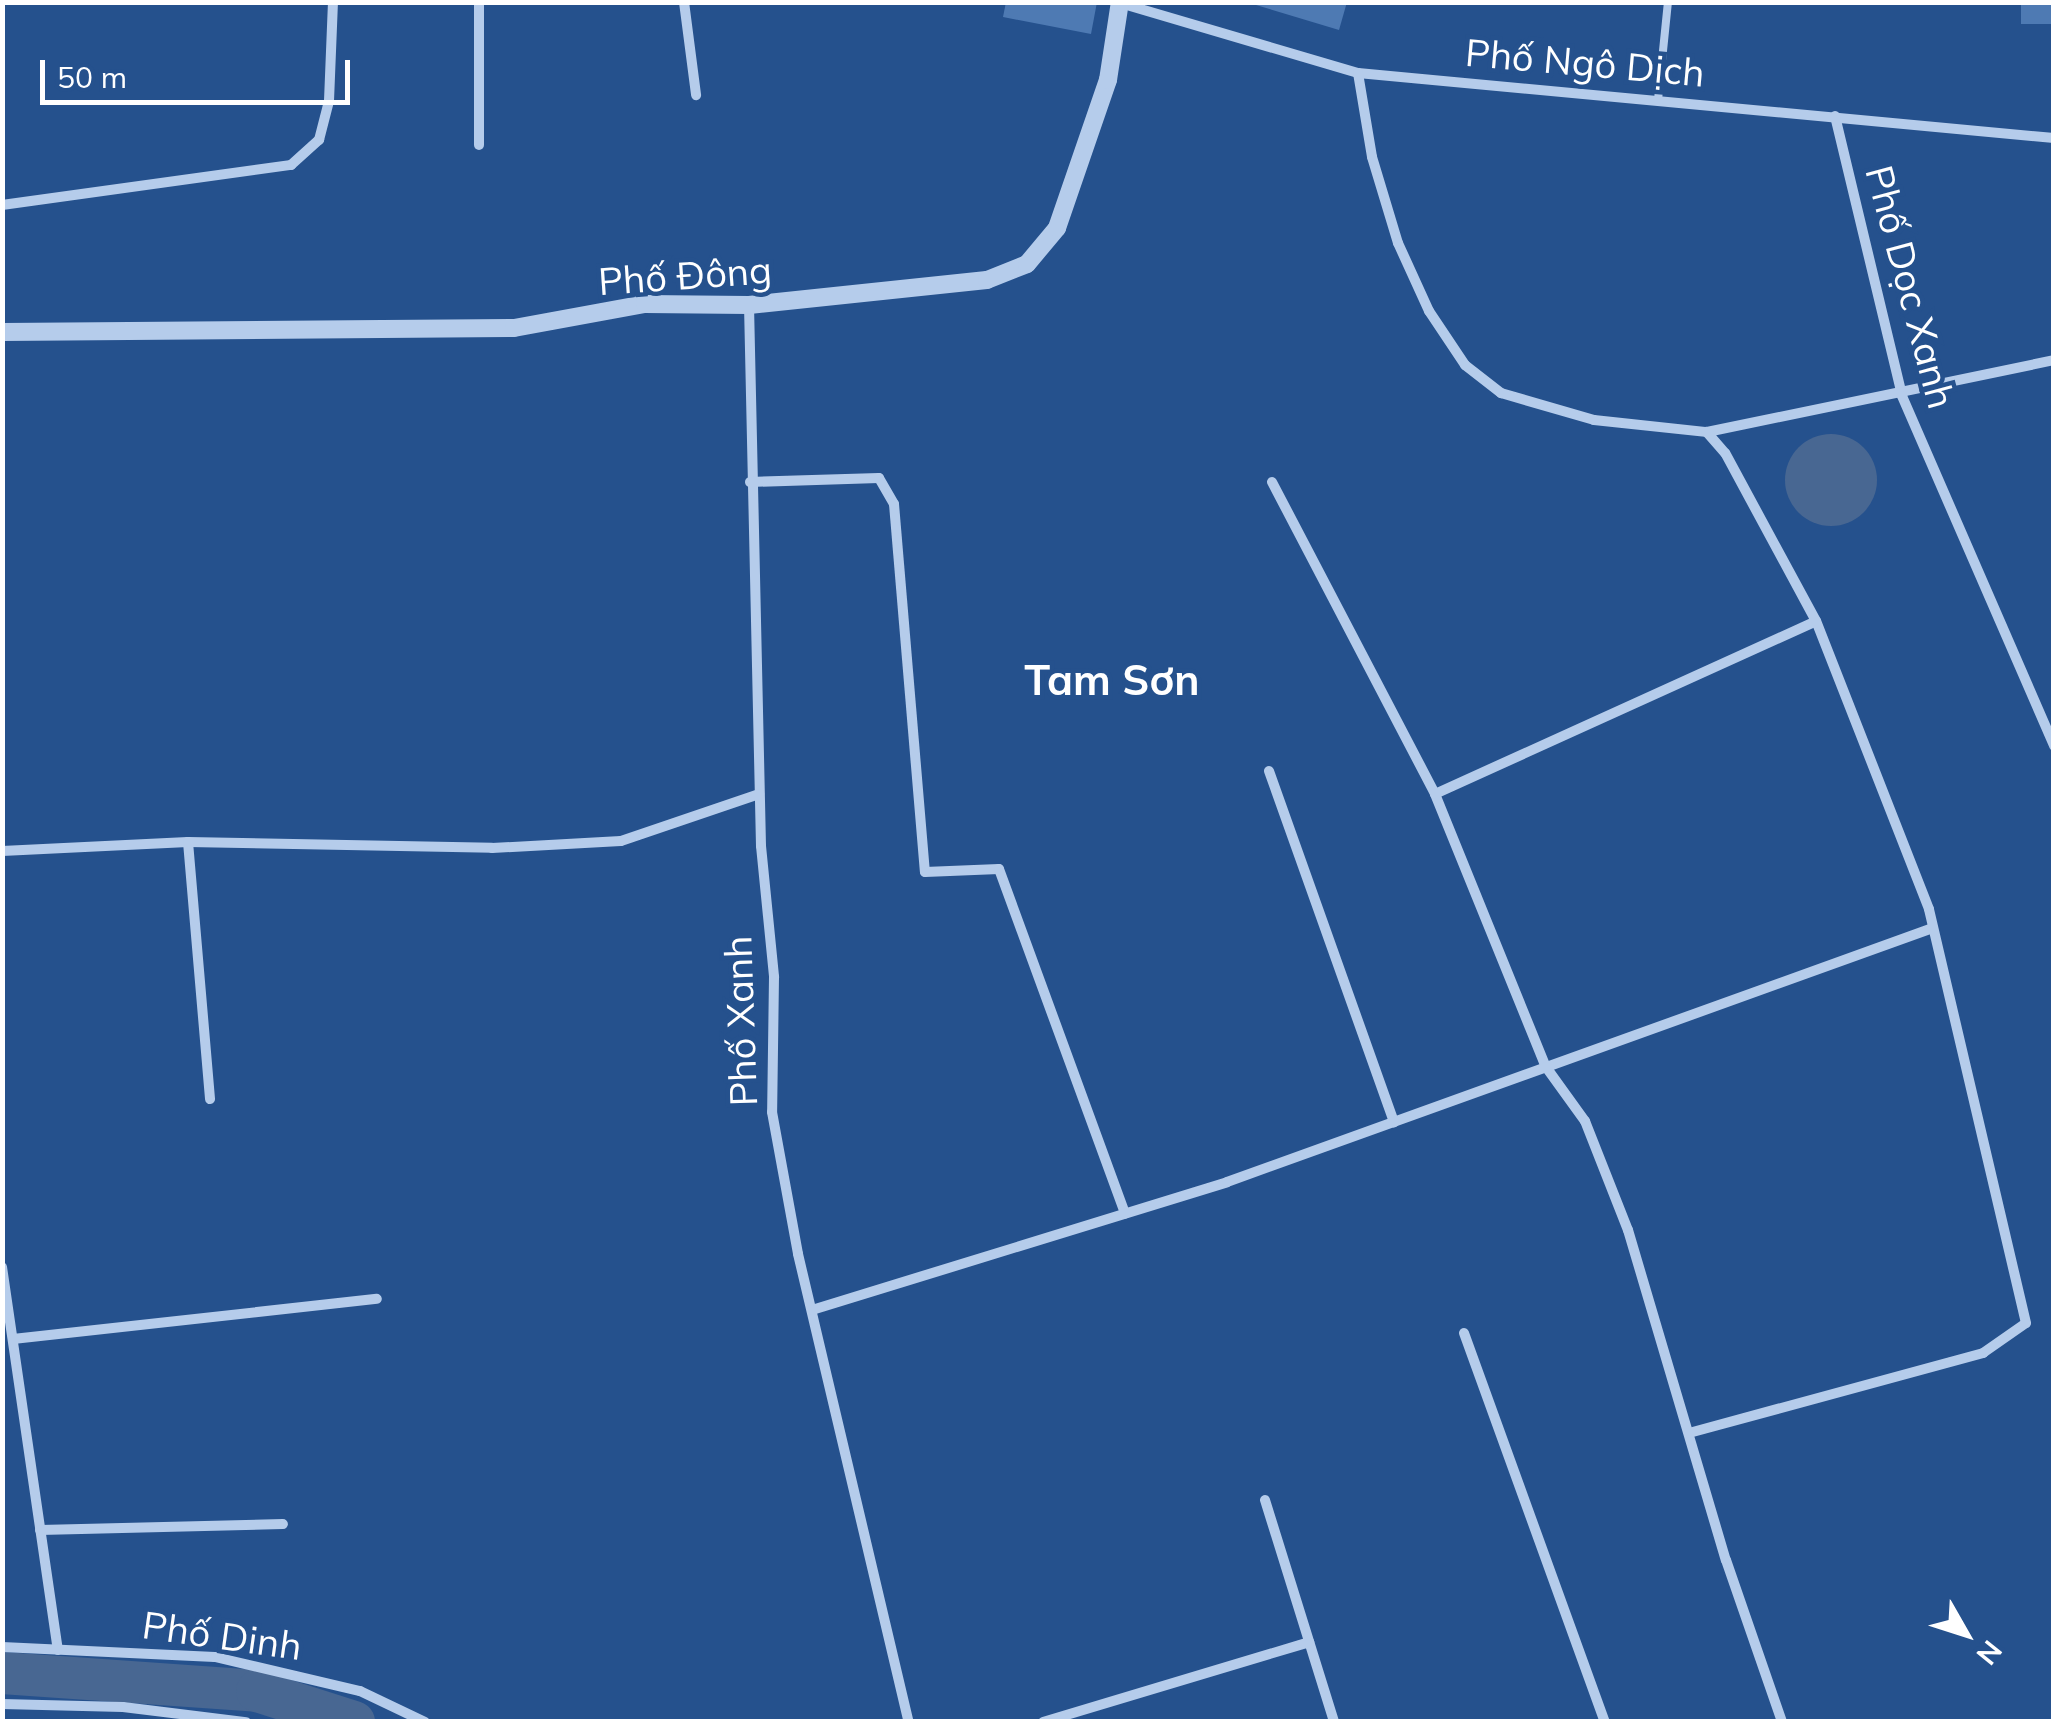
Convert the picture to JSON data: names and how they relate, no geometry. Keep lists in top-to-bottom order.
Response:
{
  "streets": {
    "street": [
      "Phố Ngô Dịch",
      "Phố Đông",
      "Phố Dọc Xanh",
      "Phố Xanh",
      "Phố Dinh"
    ]
  },
  "crossings": [
    ["Phố Ngô Dịch", "Phố Đông"],
    ["Phố Ngô Dịch", "Phố Dọc Xanh"],
    ["Phố Đông", "Phố Xanh"]
  ],
  "districts": ["Tam Sơn"],
  "scale_bar": "50 m",
  "north": "bottom right"
}
